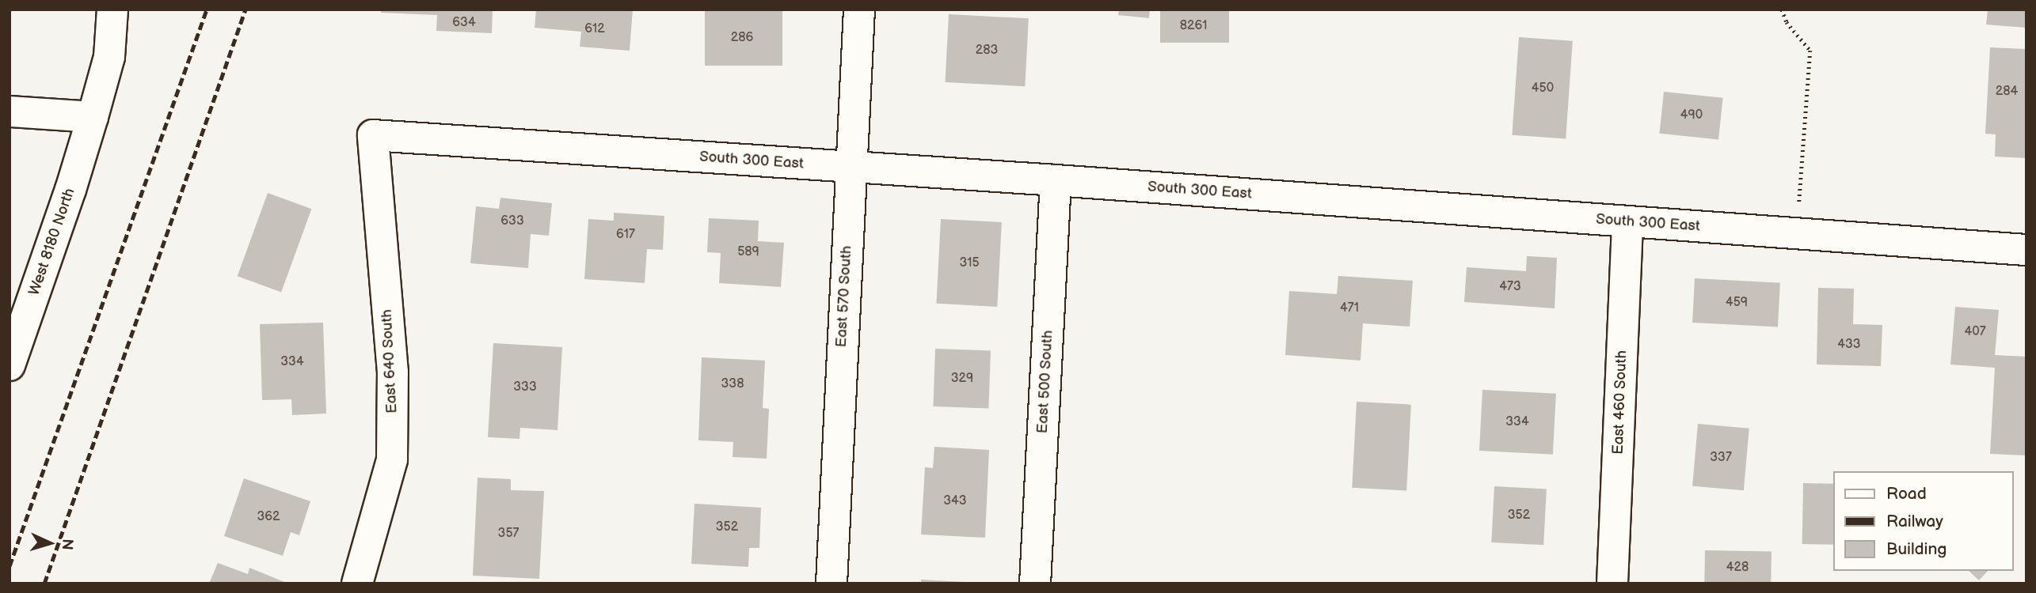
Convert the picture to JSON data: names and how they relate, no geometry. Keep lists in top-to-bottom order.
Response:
{
  "streets": {
    "street": [
      "South 300 East",
      "West 8180 North",
      "East 570 South",
      "East 640 South",
      "East 500 South",
      "East 460 South"
    ]
  },
  "crossings": [
    ["South 300 East", "East 570 South"],
    ["South 300 East", "East 640 South"],
    ["South 300 East", "East 500 South"],
    ["South 300 East", "East 460 South"]
  ],
  "house_numbers": [
    "634",
    "8261",
    "612",
    "286",
    "283",
    "450",
    "284",
    "490",
    "633",
    "617",
    "589",
    "315",
    "473",
    "459",
    "471",
    "407",
    "433",
    "334",
    "329",
    "338",
    "333",
    "334",
    "337",
    "343",
    "352",
    "362",
    "352",
    "357",
    "428"
  ],
  "legend": ["Road", "Railway", "Building"],
  "north": "right"
}
